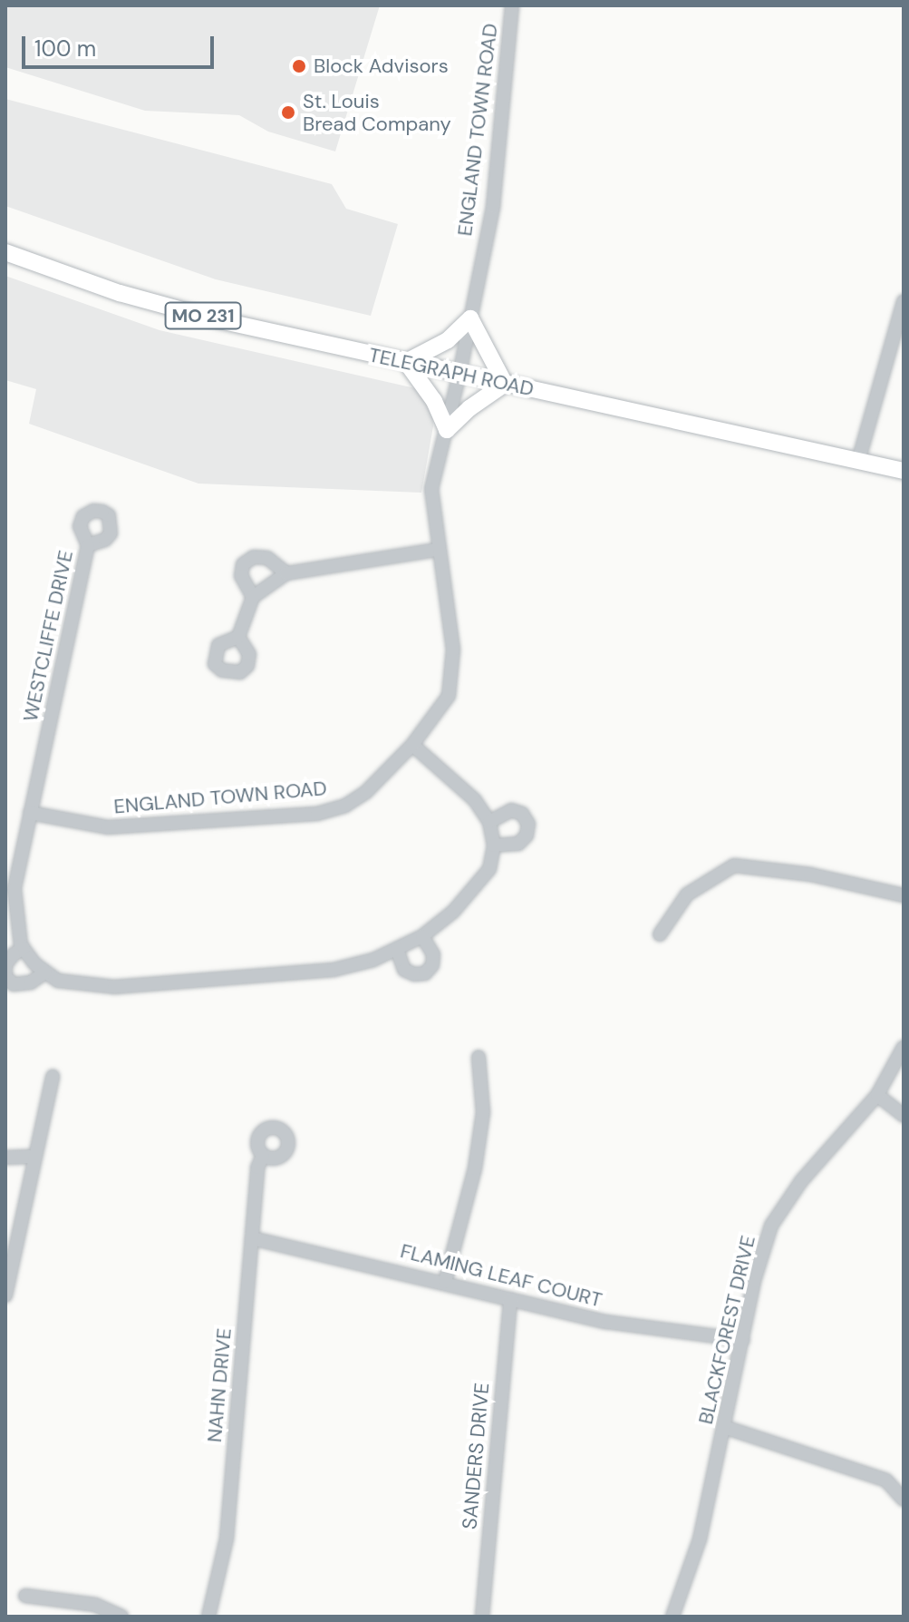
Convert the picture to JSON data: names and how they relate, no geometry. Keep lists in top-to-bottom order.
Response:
{
  "streets": {
    "main road": ["MO 231", "TELEGRAPH ROAD"],
    "street": [
      "ENGLAND TOWN ROAD",
      "WESTCLIFFE DRIVE",
      "FLAMING LEAF COURT",
      "BLACKFOREST DRIVE",
      "NAHN DRIVE",
      "SANDERS DRIVE"
    ]
  },
  "crossings": [
    ["ENGLAND TOWN ROAD", "TELEGRAPH ROAD"],
    ["ENGLAND TOWN ROAD", "WESTCLIFFE DRIVE"],
    ["FLAMING LEAF COURT", "BLACKFOREST DRIVE"],
    ["FLAMING LEAF COURT", "NAHN DRIVE"],
    ["FLAMING LEAF COURT", "SANDERS DRIVE"]
  ],
  "places": ["Block Advisors", "St. Louis Bread Company"],
  "scale_bar": "100 m"
}
